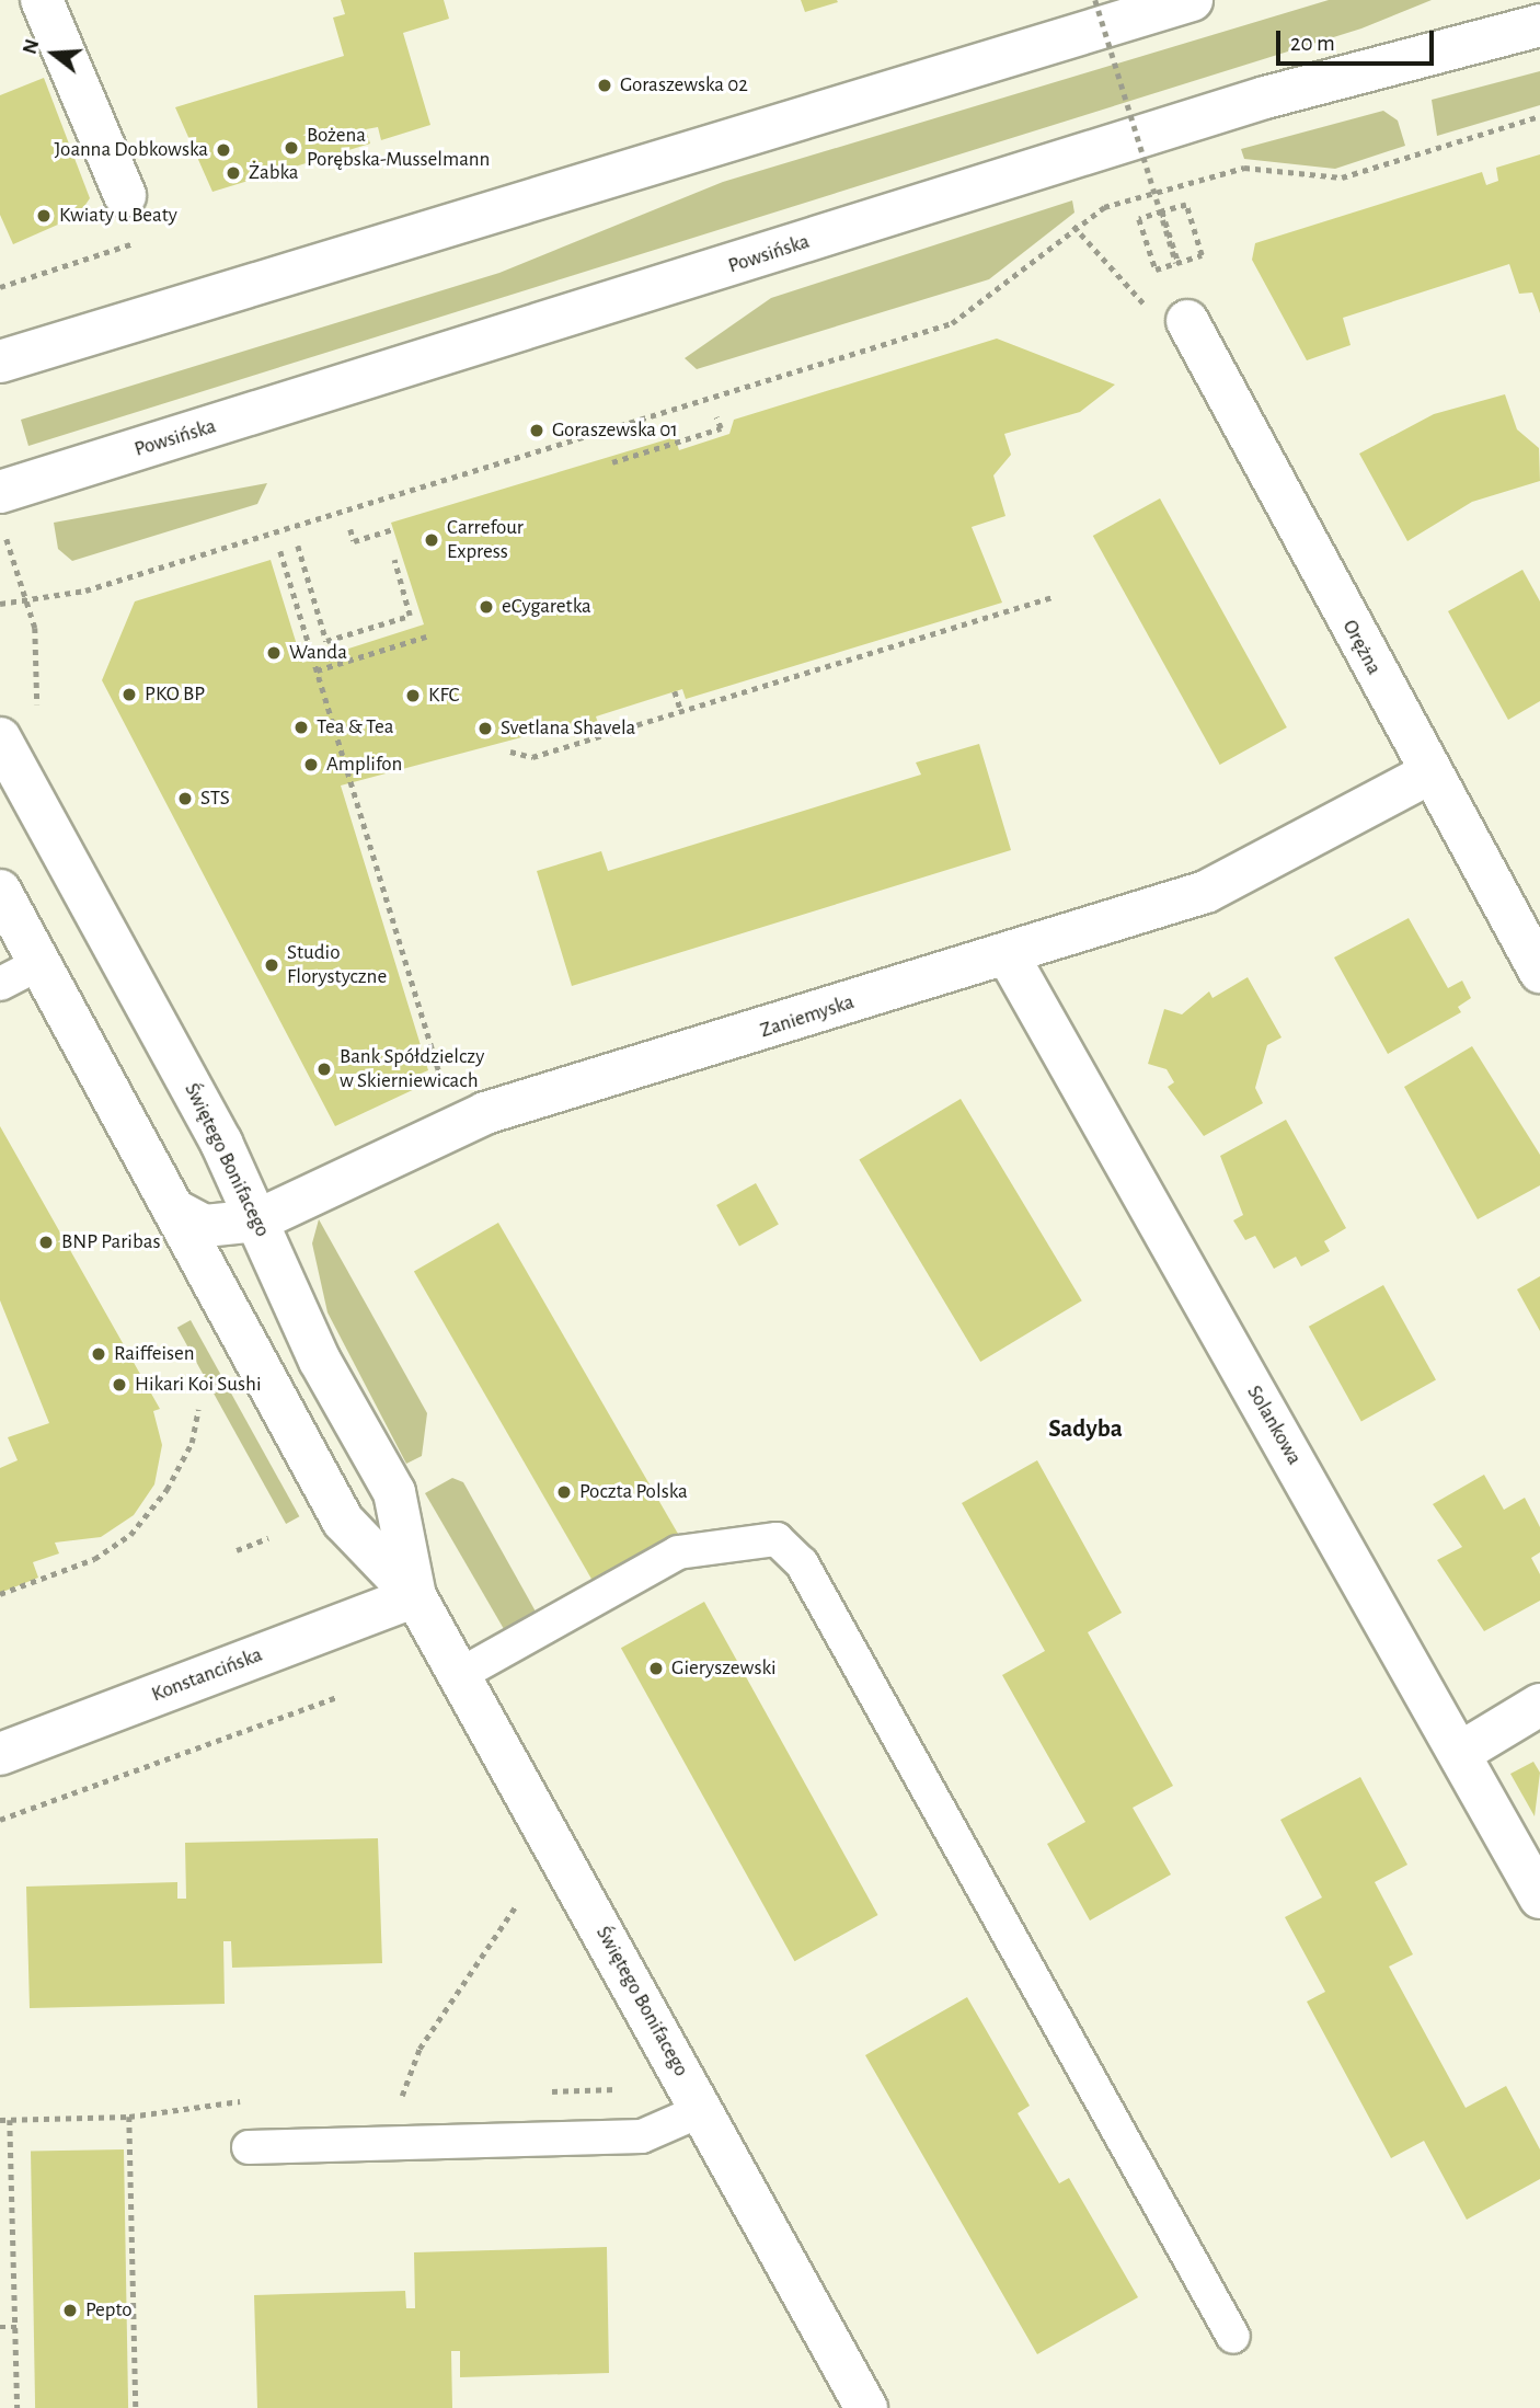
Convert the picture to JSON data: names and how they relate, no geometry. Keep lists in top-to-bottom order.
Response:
{
  "streets": {
    "street": [
      "Powsińska",
      "Orężna",
      "Zaniemyska",
      "Świętego Bonifacego",
      "Solankowa",
      "Konstancińska"
    ]
  },
  "crossings": [
    ["Orężna", "Zaniemyska"],
    ["Zaniemyska", "Świętego Bonifacego"],
    ["Zaniemyska", "Solankowa"],
    ["Świętego Bonifacego", "Konstancińska"]
  ],
  "districts": ["Sadyba"],
  "places": [
    "Goraszewska 02",
    "Bożena Porębska-Musselmann",
    "Joanna Dobkowska",
    "Żabka",
    "Kwiaty u Beaty",
    "Goraszewska 01",
    "Carrefour Express",
    "eCygaretka",
    "Wanda",
    "PKO BP",
    "KFC",
    "Tea & Tea",
    "Svetlana Shavela",
    "Amplifon",
    "STS",
    "Studio Florystyczne",
    "Bank Spółdzielczy w Skierniewicach",
    "BNP Paribas",
    "Raiffeisen",
    "Hikari Koi Sushi",
    "Poczta Polska",
    "Gieryszewski",
    "Pepto"
  ],
  "scale_bar": "20 m",
  "north": "left"
}
